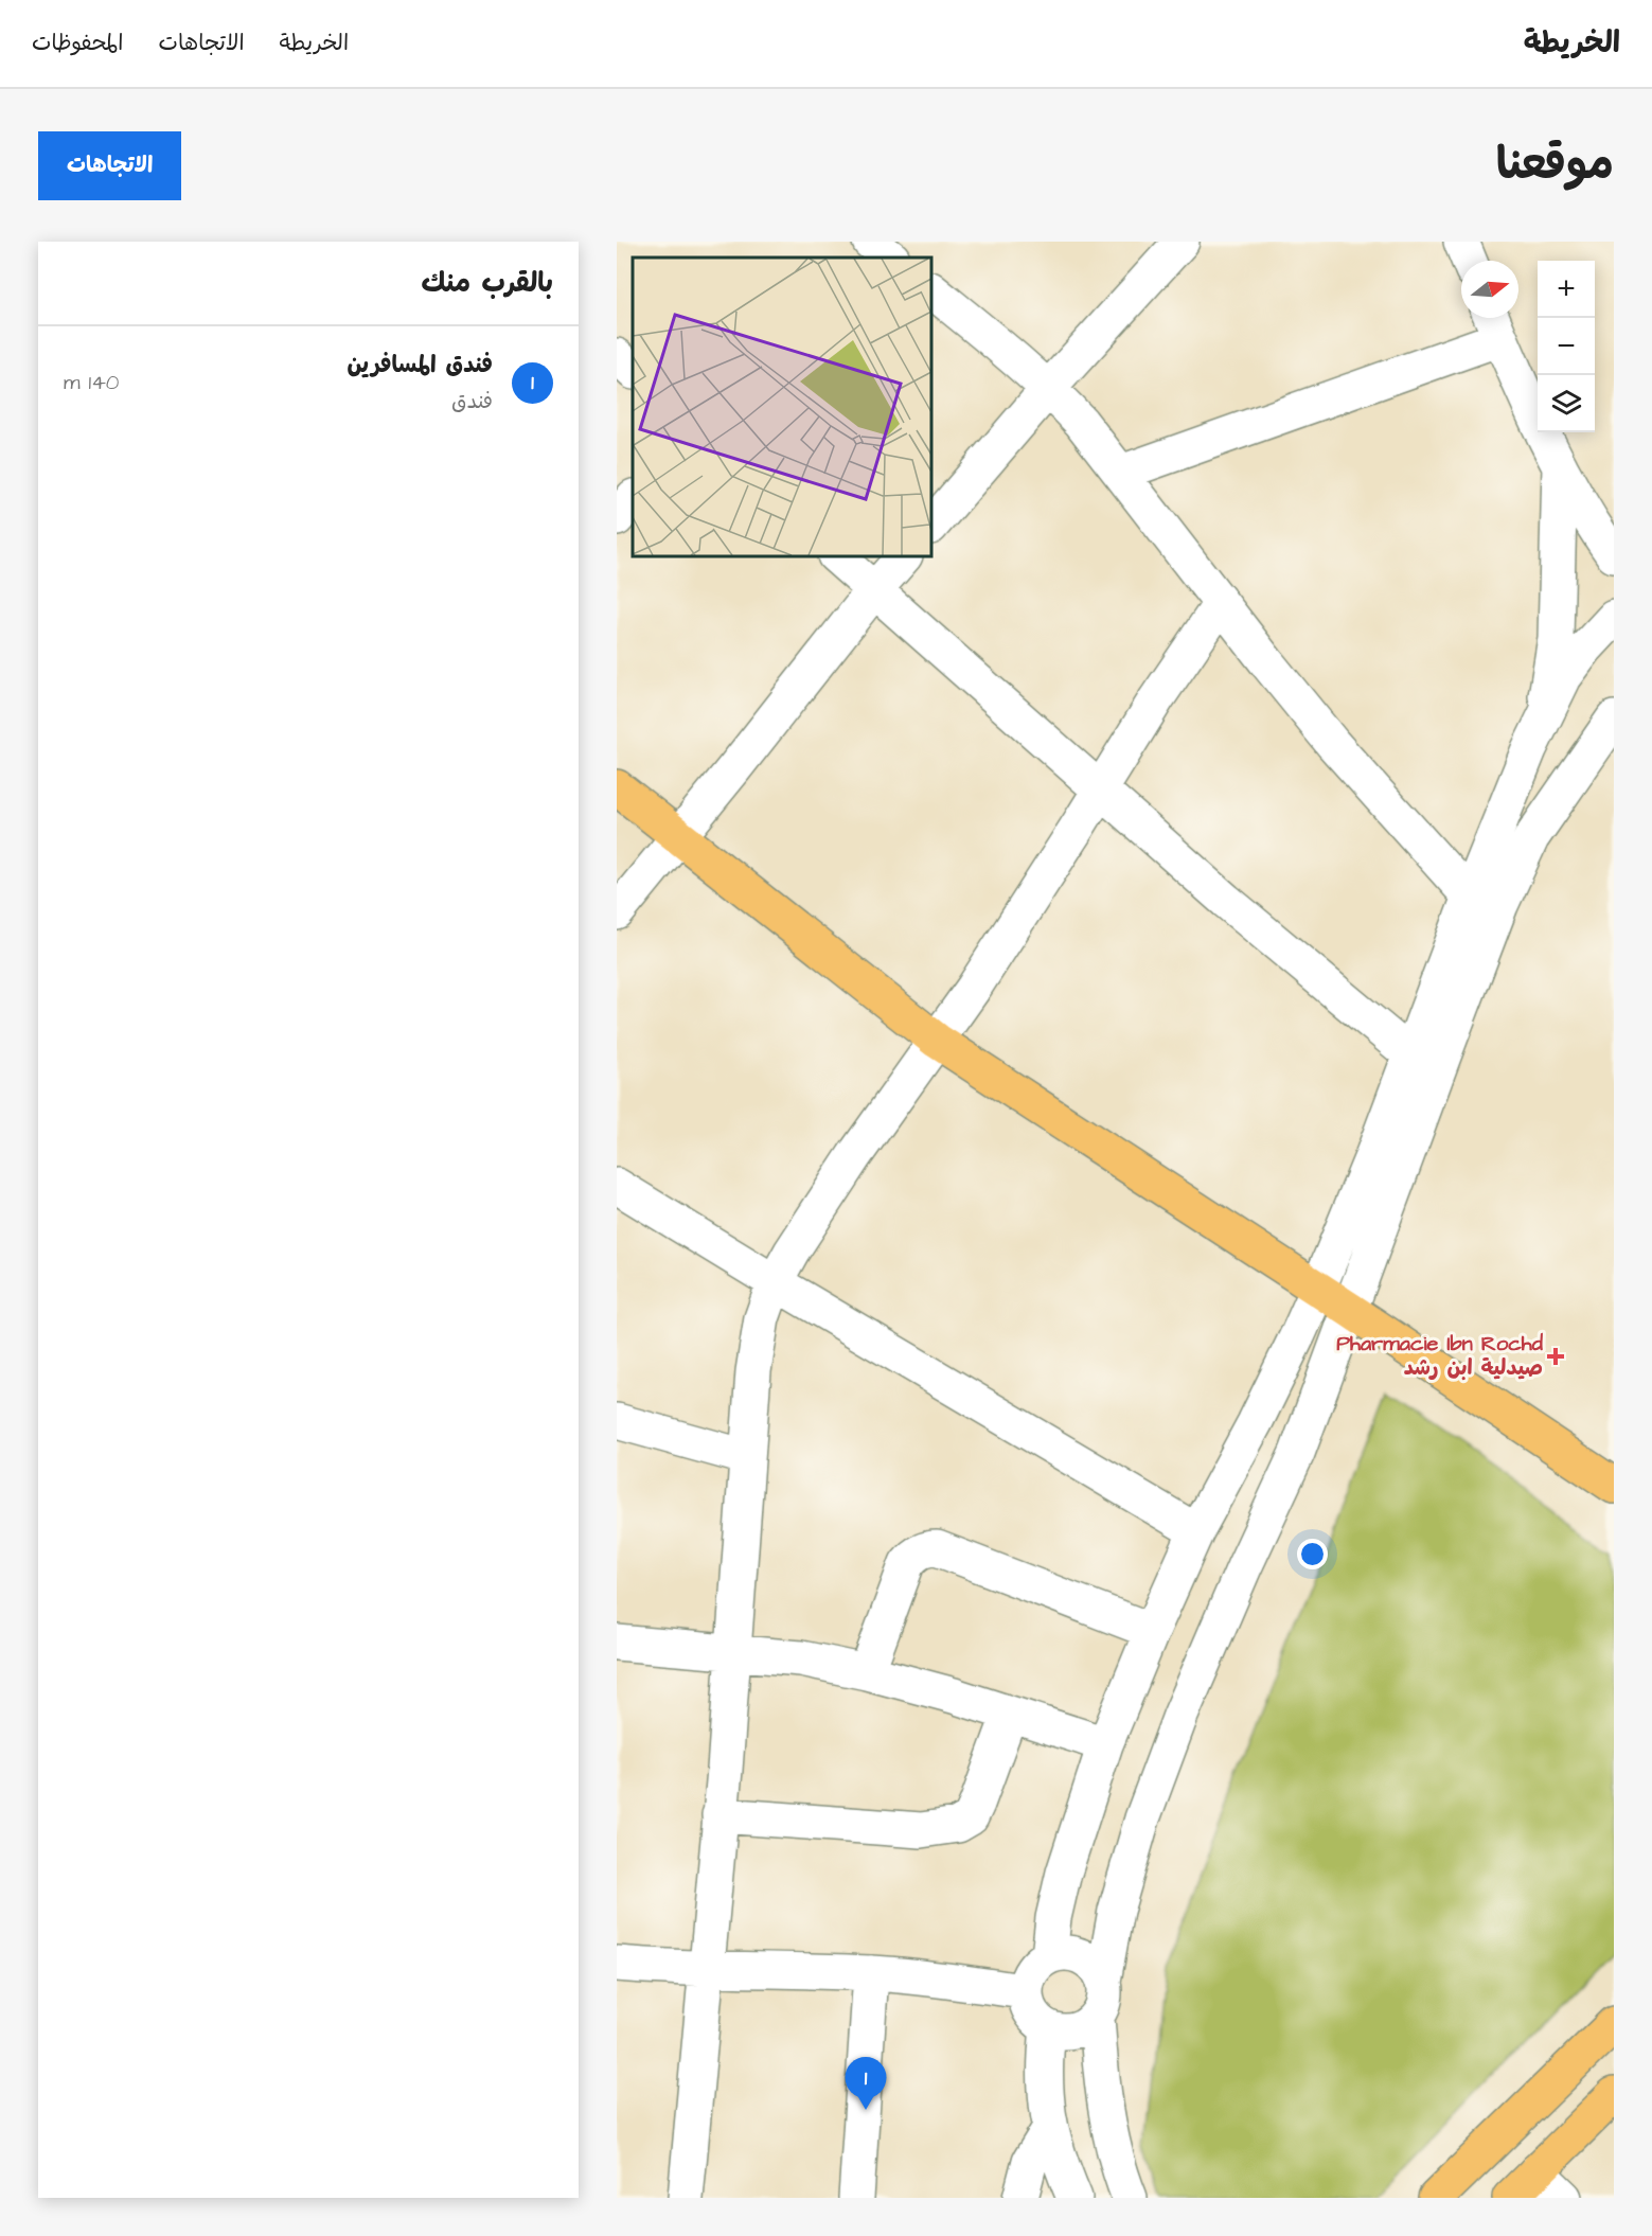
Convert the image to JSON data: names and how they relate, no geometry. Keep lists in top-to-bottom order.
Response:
{
  "places": {
    "health": ["Pharmacie Ibn Rochd صيدلية ابن رشد"]
  },
  "north": "right",
  "page": {
    "header": "الخريطة",
    "nav": ["الخريطة", "الاتجاهات", "المحفوظات"],
    "title": "موقعنا",
    "buttons": "الاتجاهات",
    "heading": "بالقرب منك",
    "map_buttons": ["+", "−"],
    "list": [
      {
        "mark": "1",
        "name": "فندق المسافرين",
        "note": "فندق",
        "value": "140 m"
      }
    ],
    "pins": "1"
  }
}
